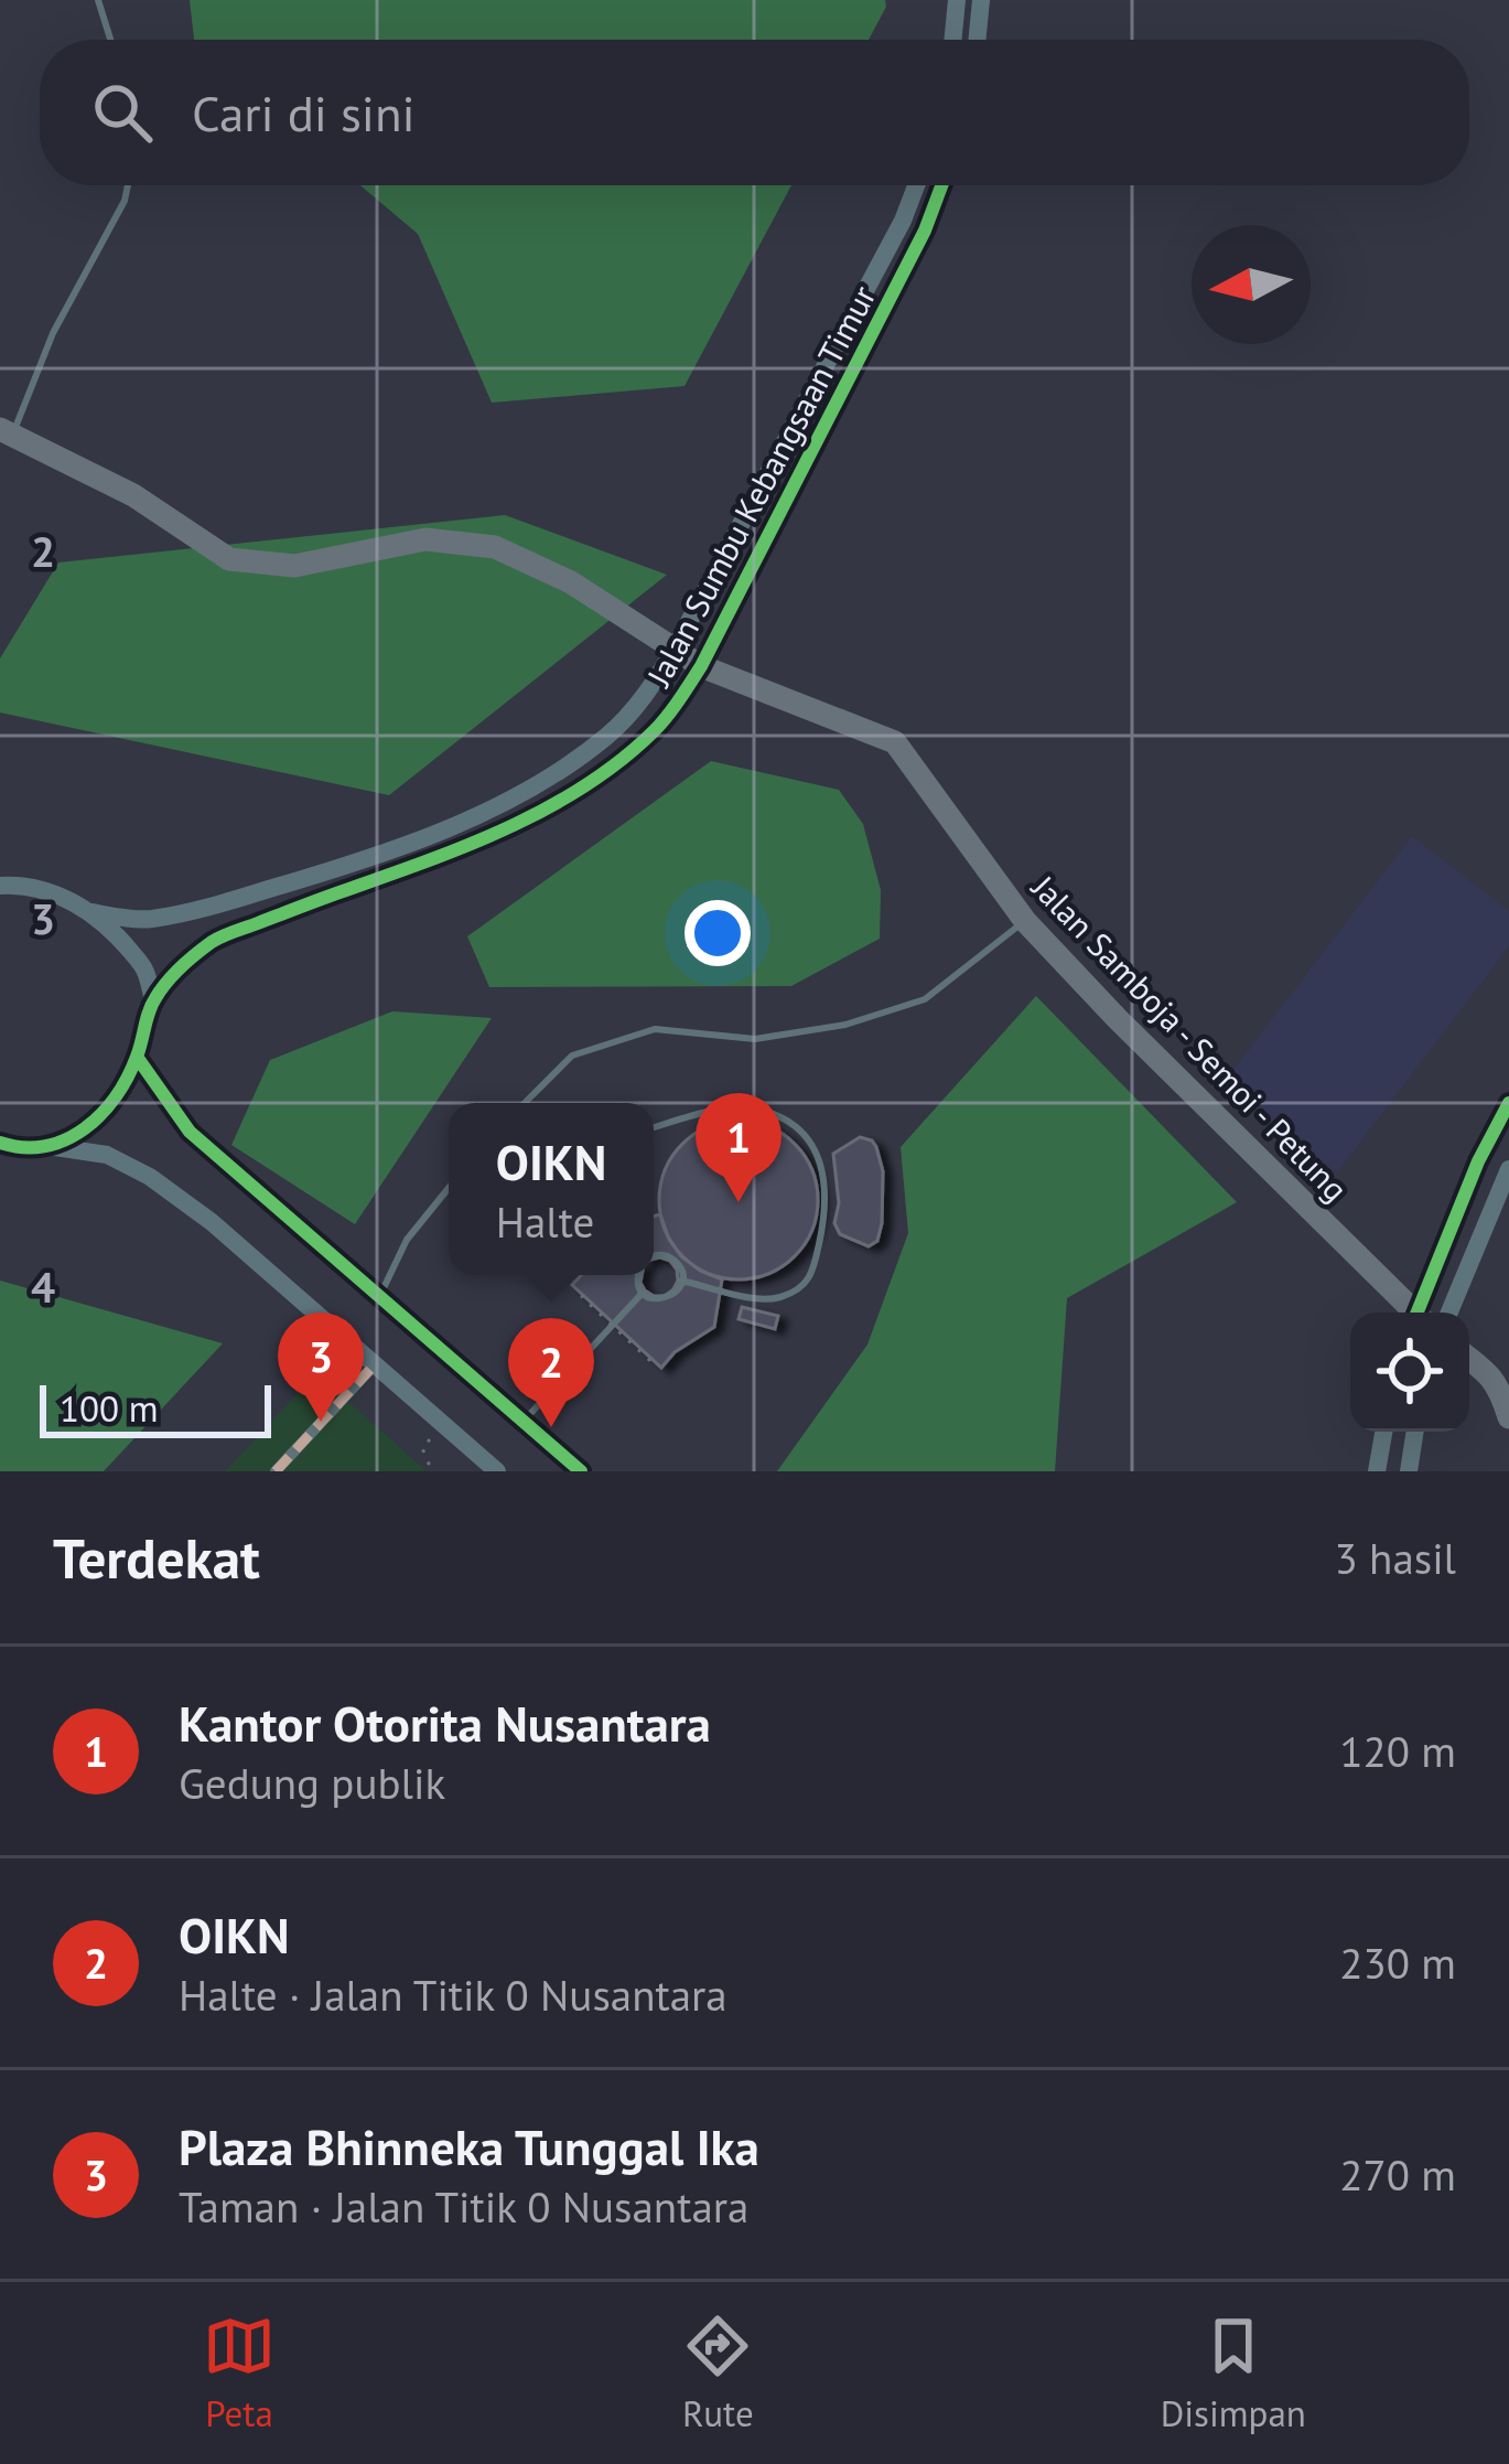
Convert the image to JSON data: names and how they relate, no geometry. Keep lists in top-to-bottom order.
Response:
{
  "streets": {
    "highway": ["Jalan Samboja - Semoi - Petung"],
    "street": ["Jalan Sumbu Kebangsaan Timur"]
  },
  "crossings": [
    ["Jalan Sumbu Kebangsaan Timur", "Jalan Samboja - Semoi - Petung"]
  ],
  "scale_bar": "100 m",
  "north": "left",
  "page": {
    "search": "Cari di sini",
    "pins": ["1", "3", "2"],
    "popup": ["OIKN", "Halte"],
    "scale": "100 m",
    "heading": ["Terdekat", "3 hasil"],
    "list": [
      {
        "mark": "1",
        "name": "Kantor Otorita Nusantara",
        "note": "Gedung publik",
        "value": "120 m"
      },
      {
        "mark": "2",
        "name": "OIKN",
        "note": "Halte · Jalan Titik 0 Nusantara",
        "value": "230 m"
      },
      {
        "mark": "3",
        "name": "Plaza Bhinneka Tunggal Ika",
        "note": "Taman · Jalan Titik 0 Nusantara",
        "value": "270 m"
      }
    ],
    "nav": ["Peta", "Rute", "Disimpan"]
  },
  "grid": {
    "rows": ["2", "3", "4"]
  }
}
